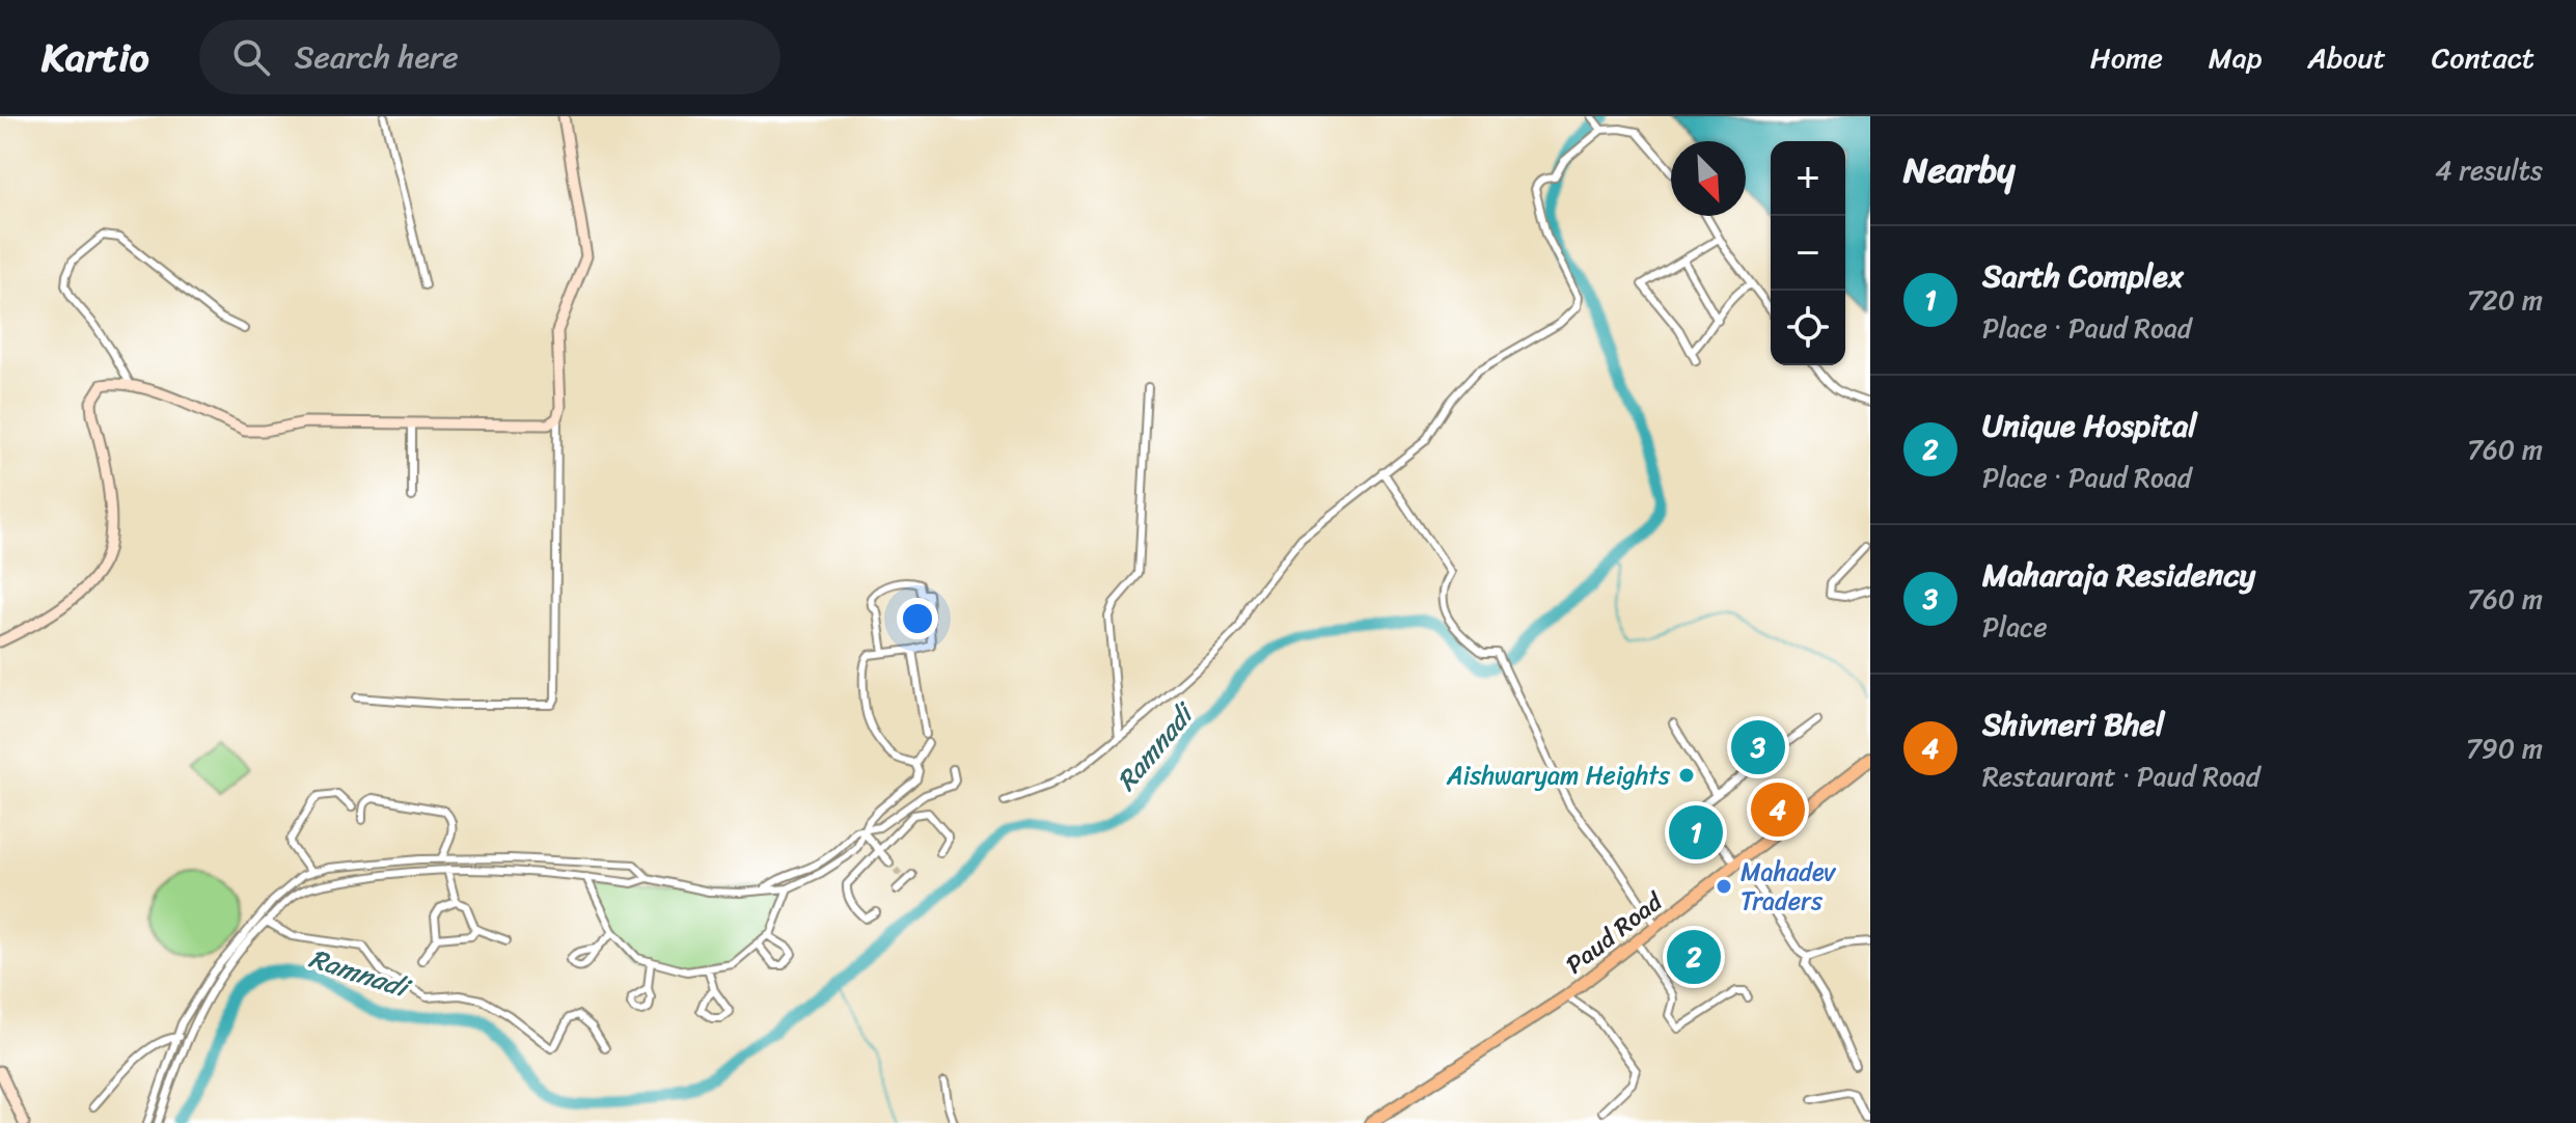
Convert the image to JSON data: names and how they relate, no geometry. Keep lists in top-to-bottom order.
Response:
{
  "streets": {
    "main road": ["Paud Road"]
  },
  "water": ["Ramnadi"],
  "places": ["Aishwaryam Heights", "Mahadev Traders"],
  "north": "bottom right",
  "page": {
    "header": "Kartio",
    "search": "Search here",
    "nav": [
      "Home",
      "Map",
      "About",
      "Contact"
    ],
    "heading": ["Nearby", "4 results"],
    "map_buttons": ["+", "−"],
    "list": [
      {
        "mark": "1",
        "name": "Sarth Complex",
        "note": "Place · Paud Road",
        "value": "720 m"
      },
      {
        "mark": "2",
        "name": "Unique Hospital",
        "note": "Place · Paud Road",
        "value": "760 m"
      },
      {
        "mark": "3",
        "name": "Maharaja Residency",
        "note": "Place",
        "value": "760 m"
      },
      {
        "mark": "4",
        "name": "Shivneri Bhel",
        "note": "Restaurant · Paud Road",
        "value": "790 m"
      }
    ],
    "pins": [
      "3",
      "4",
      "1",
      "2"
    ]
  }
}
